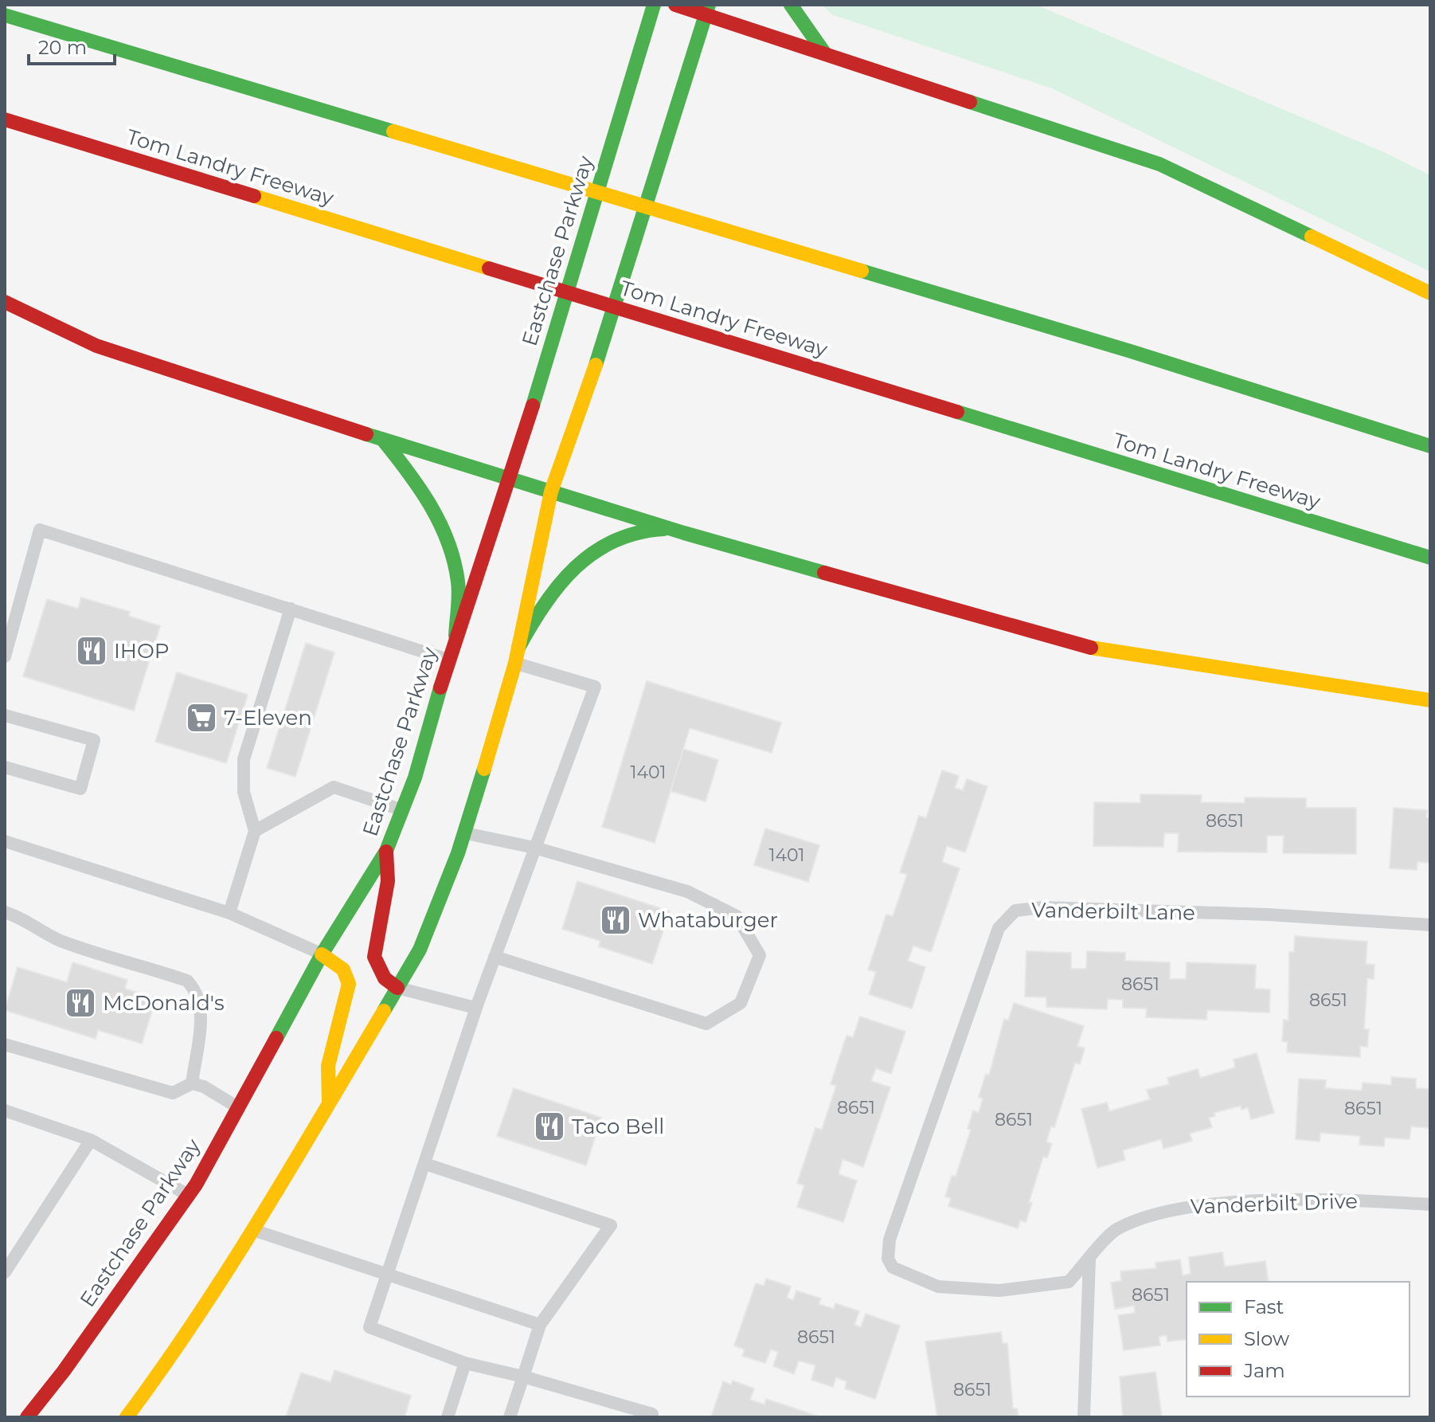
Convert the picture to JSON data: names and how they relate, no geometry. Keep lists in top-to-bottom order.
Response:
{
  "streets": {
    "main road": ["Tom Landry Freeway", "Eastchase Parkway"],
    "lane": ["Vanderbilt Lane", "Vanderbilt Drive"]
  },
  "crossings": [
    ["Vanderbilt Lane", "Vanderbilt Drive"]
  ],
  "places": {
    "restaurant": [
      "IHOP",
      "Whataburger",
      "McDonald's",
      "Taco Bell"
    ],
    "supermarket": ["7-Eleven"]
  },
  "house_numbers": [
    "1401",
    "8651",
    "1401",
    "8651",
    "8651",
    "8651",
    "8651",
    "8651",
    "8651",
    "8651",
    "8651"
  ],
  "legend": ["Fast", "Slow", "Jam"],
  "scale_bar": "20 m"
}
